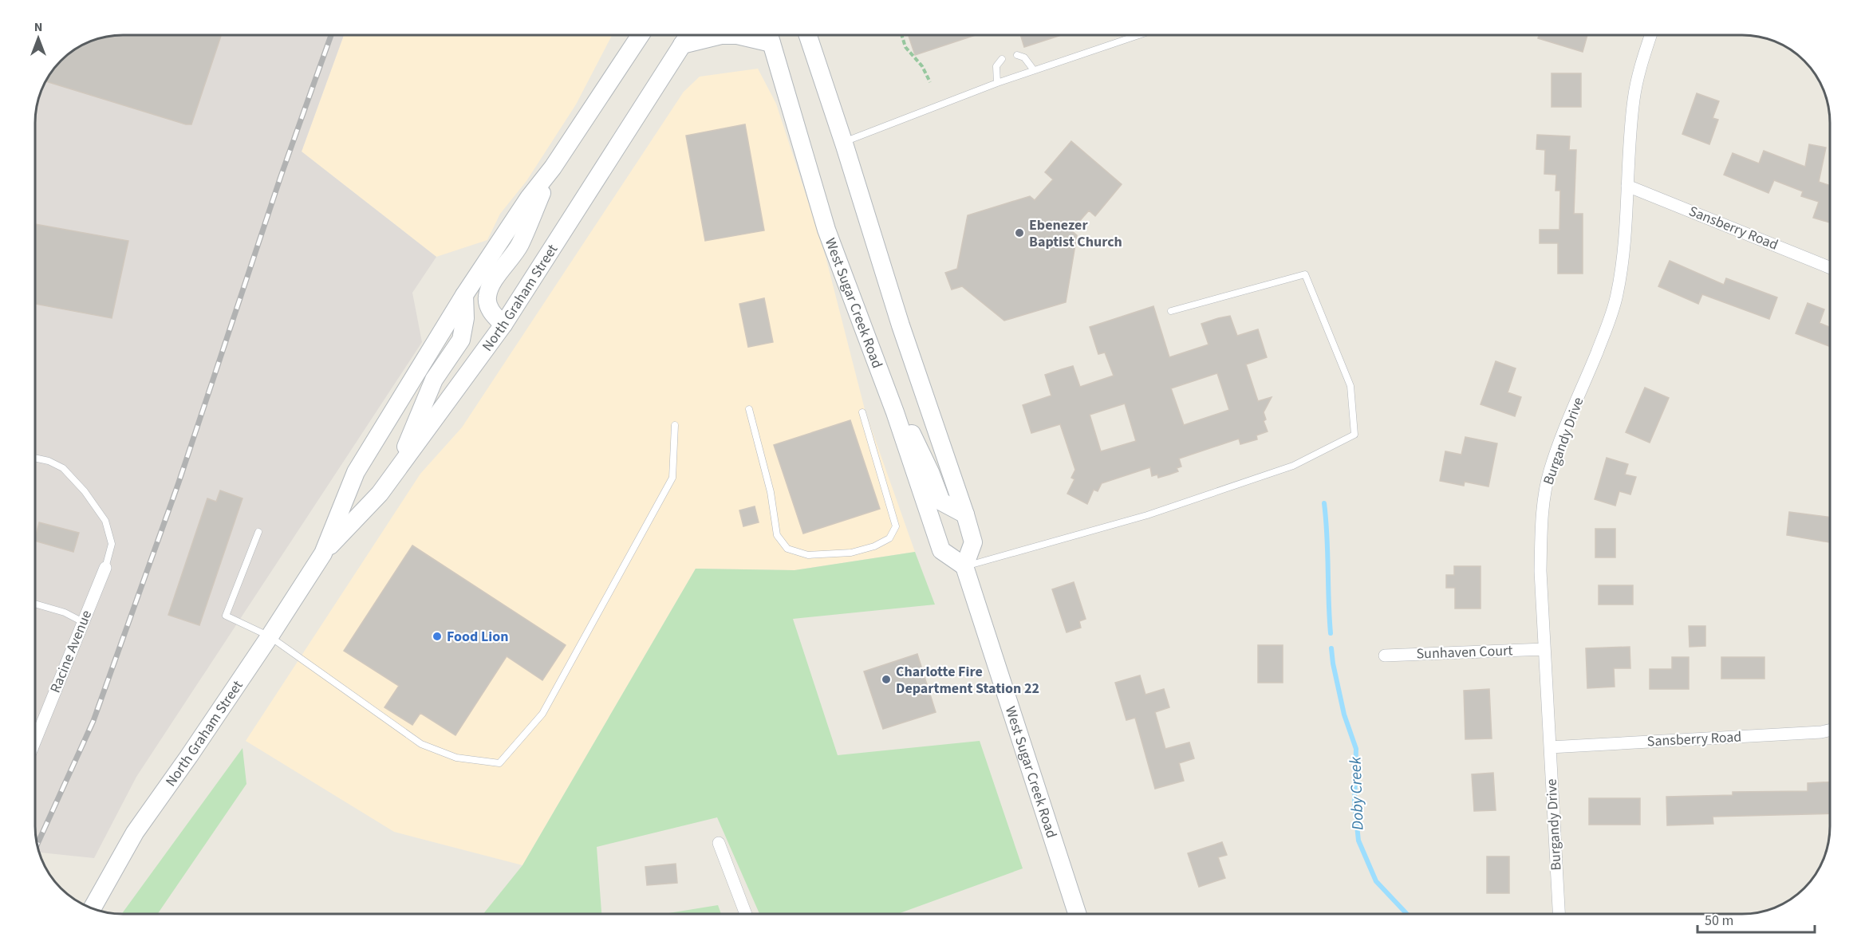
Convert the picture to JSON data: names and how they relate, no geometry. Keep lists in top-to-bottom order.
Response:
{
  "streets": {
    "main road": ["North Graham Street", "West Sugar Creek Road"],
    "street": [
      "Sansberry Road",
      "Burgandy Drive",
      "Racine Avenue",
      "Sunhaven Court"
    ]
  },
  "crossings": [
    ["Sansberry Road", "Burgandy Drive"],
    ["Burgandy Drive", "Sunhaven Court"]
  ],
  "water": ["Doby Creek"],
  "places": ["Ebenezer Baptist Church", "Food Lion", "Charlotte Fire Department Station 22"],
  "scale_bar": "50 m",
  "north": "top"
}
